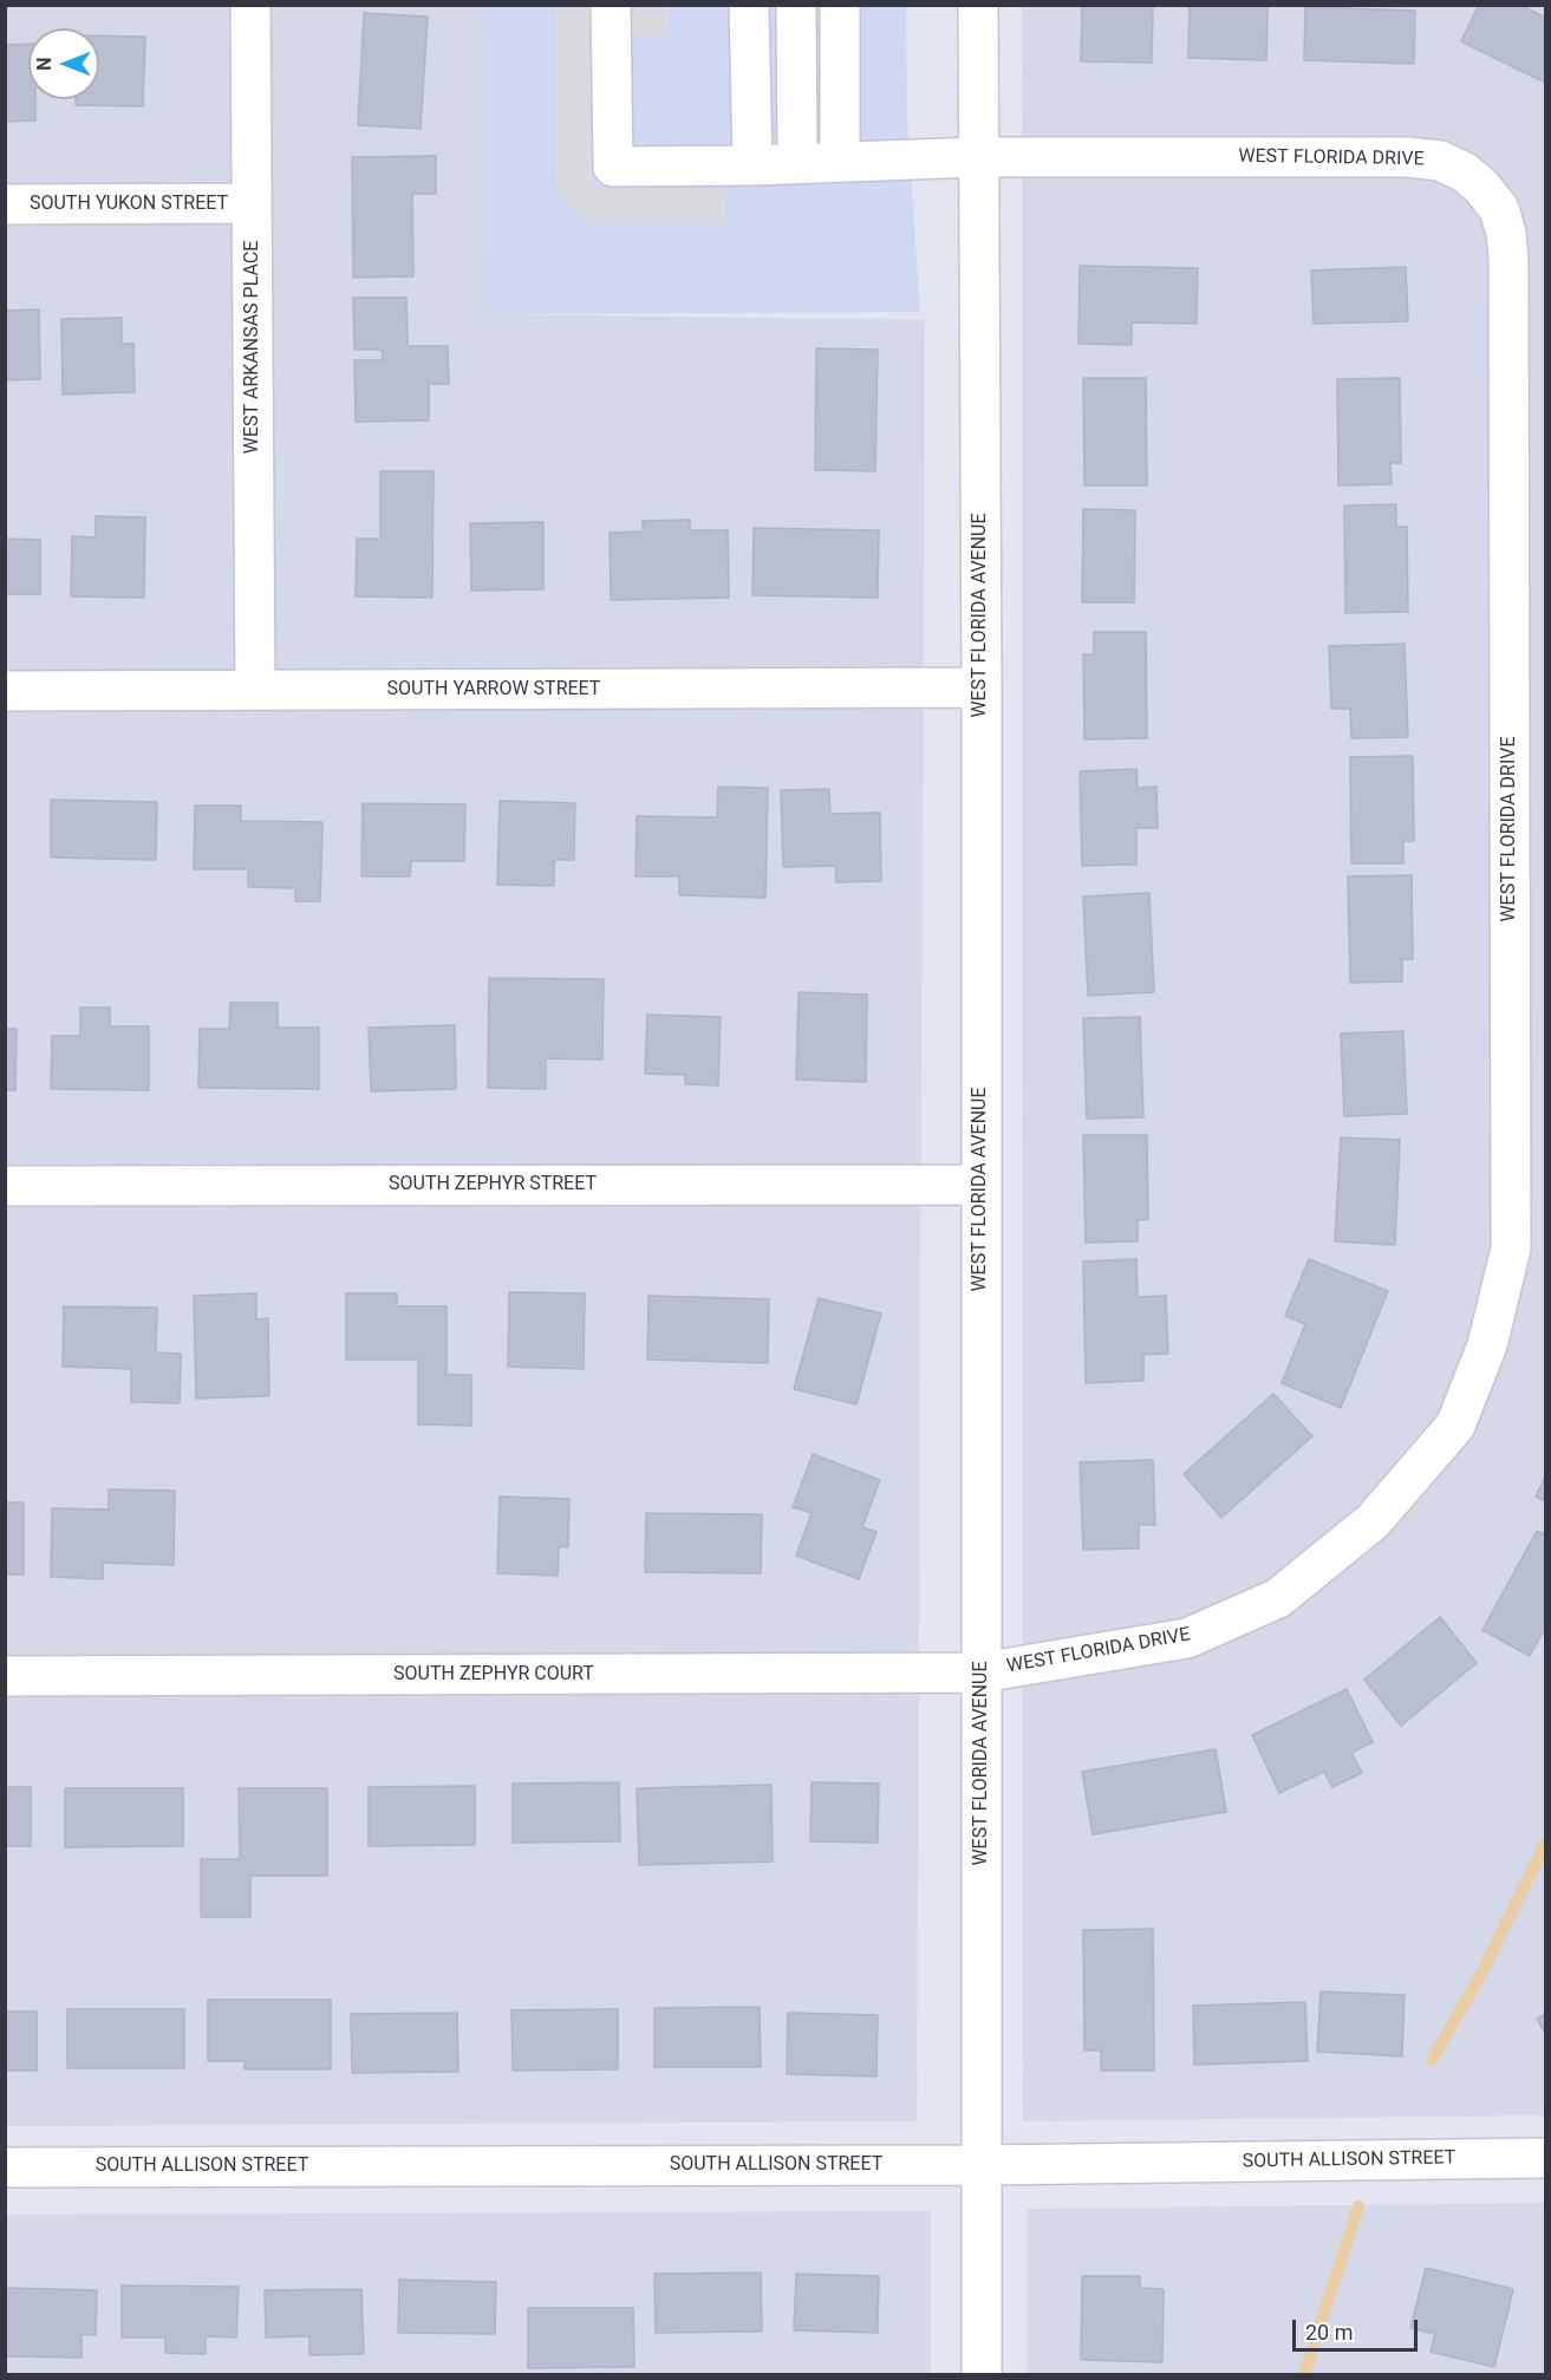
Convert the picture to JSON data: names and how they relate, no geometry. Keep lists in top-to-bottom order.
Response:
{
  "streets": {
    "street": [
      "WEST FLORIDA DRIVE",
      "SOUTH YUKON STREET",
      "WEST ARKANSAS PLACE",
      "WEST FLORIDA AVENUE",
      "SOUTH YARROW STREET",
      "SOUTH ZEPHYR STREET",
      "SOUTH ZEPHYR COURT",
      "SOUTH ALLISON STREET"
    ]
  },
  "crossings": [
    ["WEST FLORIDA DRIVE", "WEST FLORIDA AVENUE"],
    ["WEST FLORIDA DRIVE", "SOUTH ZEPHYR COURT"],
    ["SOUTH YUKON STREET", "WEST ARKANSAS PLACE"],
    ["WEST ARKANSAS PLACE", "SOUTH YARROW STREET"],
    ["WEST FLORIDA AVENUE", "SOUTH YARROW STREET"],
    ["WEST FLORIDA AVENUE", "SOUTH ZEPHYR STREET"],
    ["WEST FLORIDA AVENUE", "SOUTH ZEPHYR COURT"],
    ["WEST FLORIDA AVENUE", "SOUTH ALLISON STREET"]
  ],
  "scale_bar": "20 m",
  "north": "left"
}
